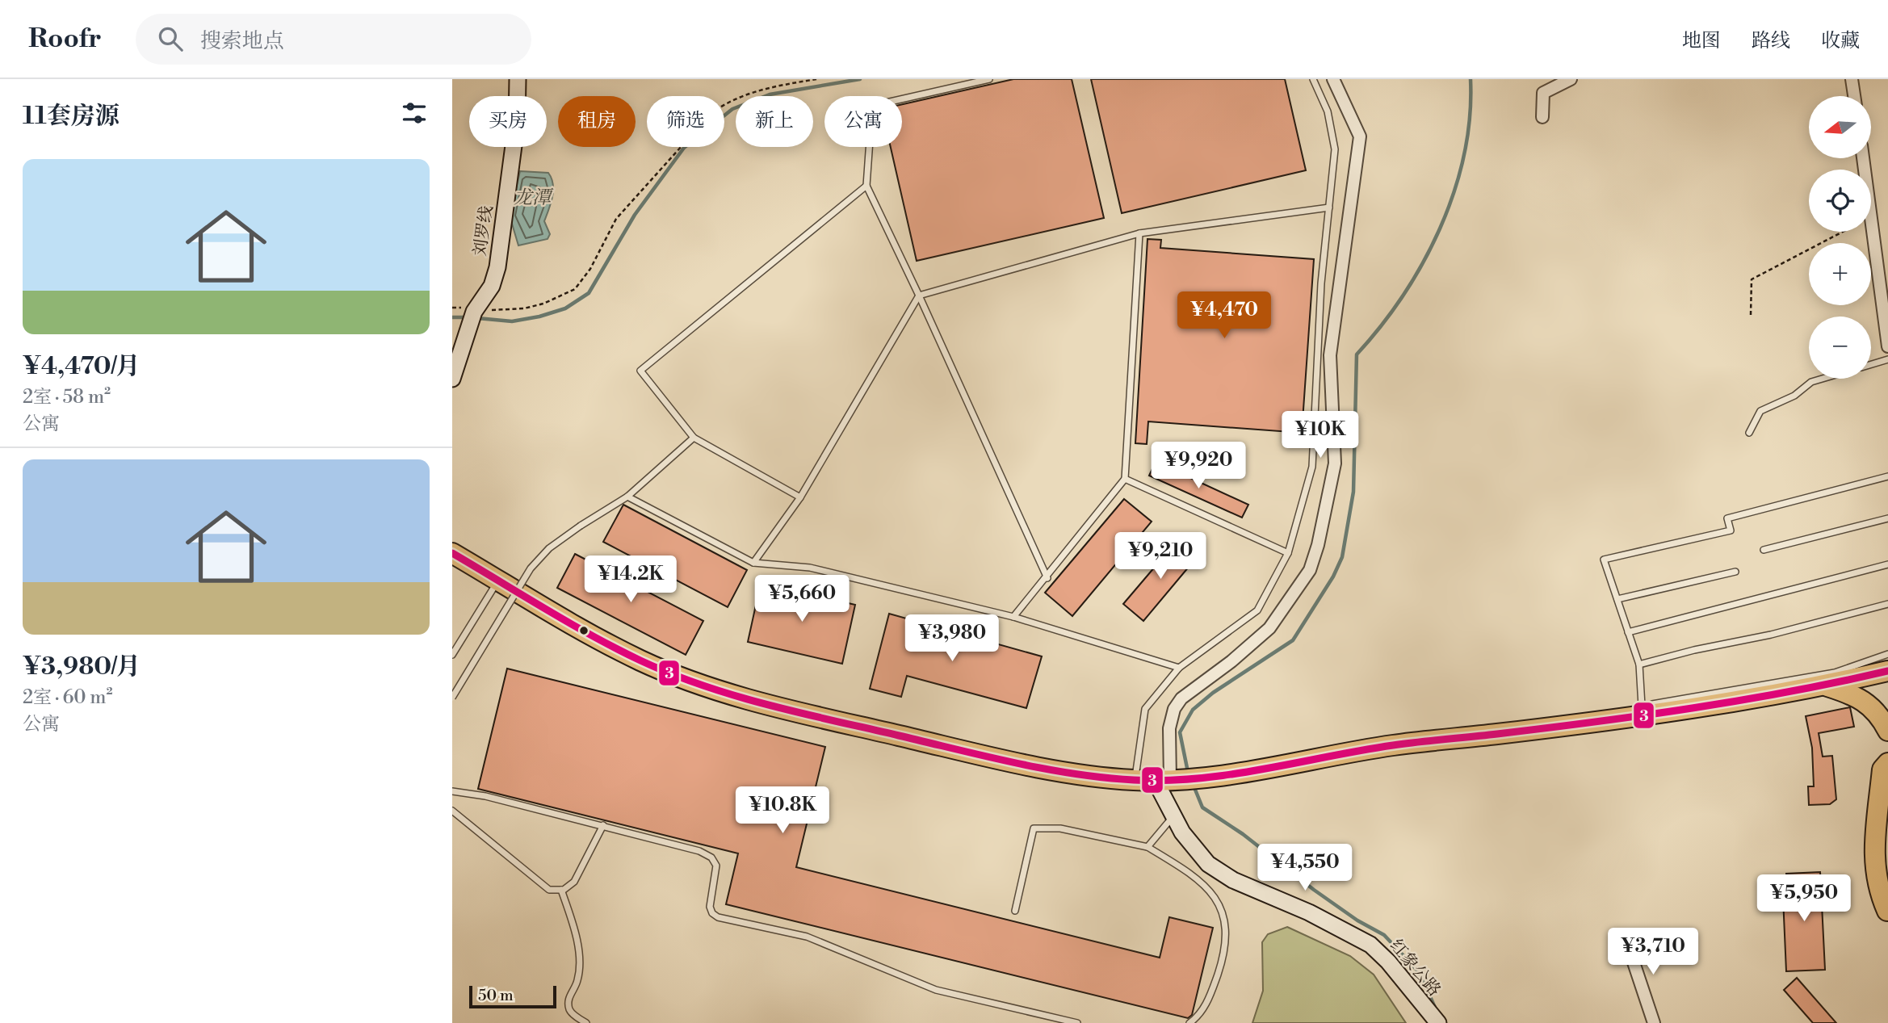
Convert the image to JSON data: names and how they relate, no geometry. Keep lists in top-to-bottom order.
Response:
{
  "streets": {
    "main road": ["刘罗线", "红象公路"]
  },
  "water": ["龙潭"],
  "lines": ["transit line 3"],
  "scale_bar": "50 m",
  "north": "left",
  "page": {
    "header": "Roofr",
    "search": "搜索地点",
    "nav": ["地图", "路线", "收藏"],
    "heading": "11套房源",
    "map_buttons": ["+", "−"],
    "chip": [
      "买房",
      "租房",
      "筛选",
      "新上",
      "公寓"
    ],
    "list": [
      {
        "name": "¥4,470/月",
        "note": "2室 · 58 m² · 公寓"
      },
      {
        "name": "¥3,980/月",
        "note": "2室 · 60 m² · 公寓"
      }
    ],
    "price": [
      "¥4,470",
      "¥10K",
      "¥9,920",
      "¥9,210",
      "¥14.2K",
      "¥5,660",
      "¥3,980",
      "¥10.8K",
      "¥4,550",
      "¥5,950",
      "¥3,710"
    ],
    "scale": "50 m"
  }
}
